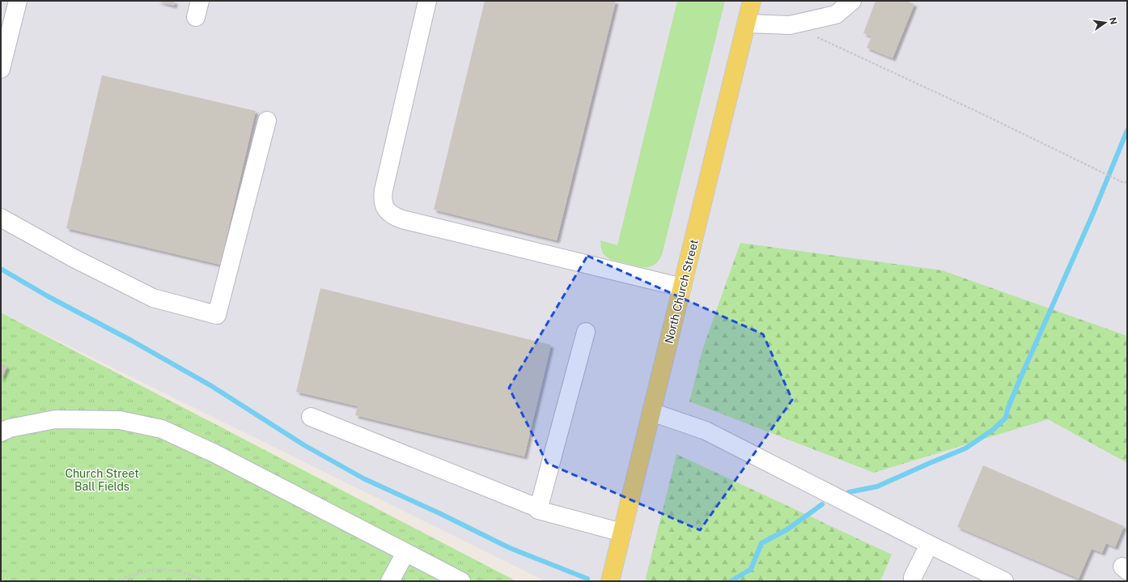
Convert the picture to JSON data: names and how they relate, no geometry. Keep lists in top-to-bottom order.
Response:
{
  "streets": {
    "main road": ["North Church Street"]
  },
  "parks": ["Church Street Ball Fields"],
  "north": "right"
}
